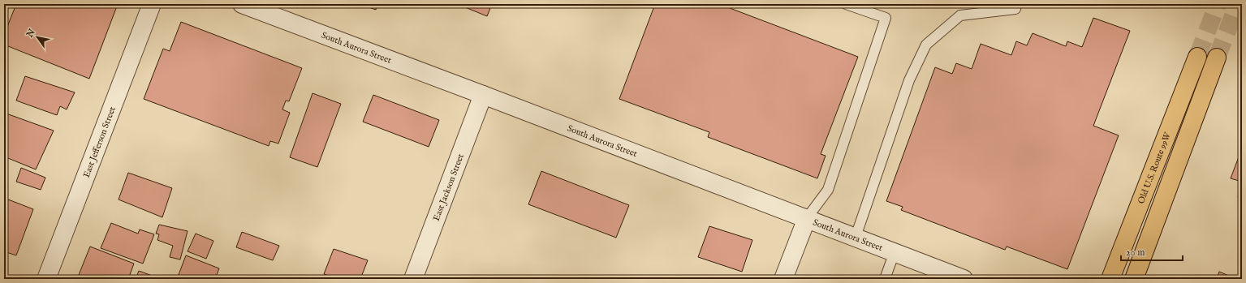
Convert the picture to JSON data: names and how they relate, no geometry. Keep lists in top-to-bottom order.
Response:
{
  "streets": {
    "main road": ["Old U.S. Route 99W"],
    "street": ["South Aurora Street", "East Jefferson Street", "East Jackson Street"]
  },
  "crossings": [
    ["South Aurora Street", "East Jackson Street"]
  ],
  "scale_bar": "20 m",
  "north": "top left"
}
